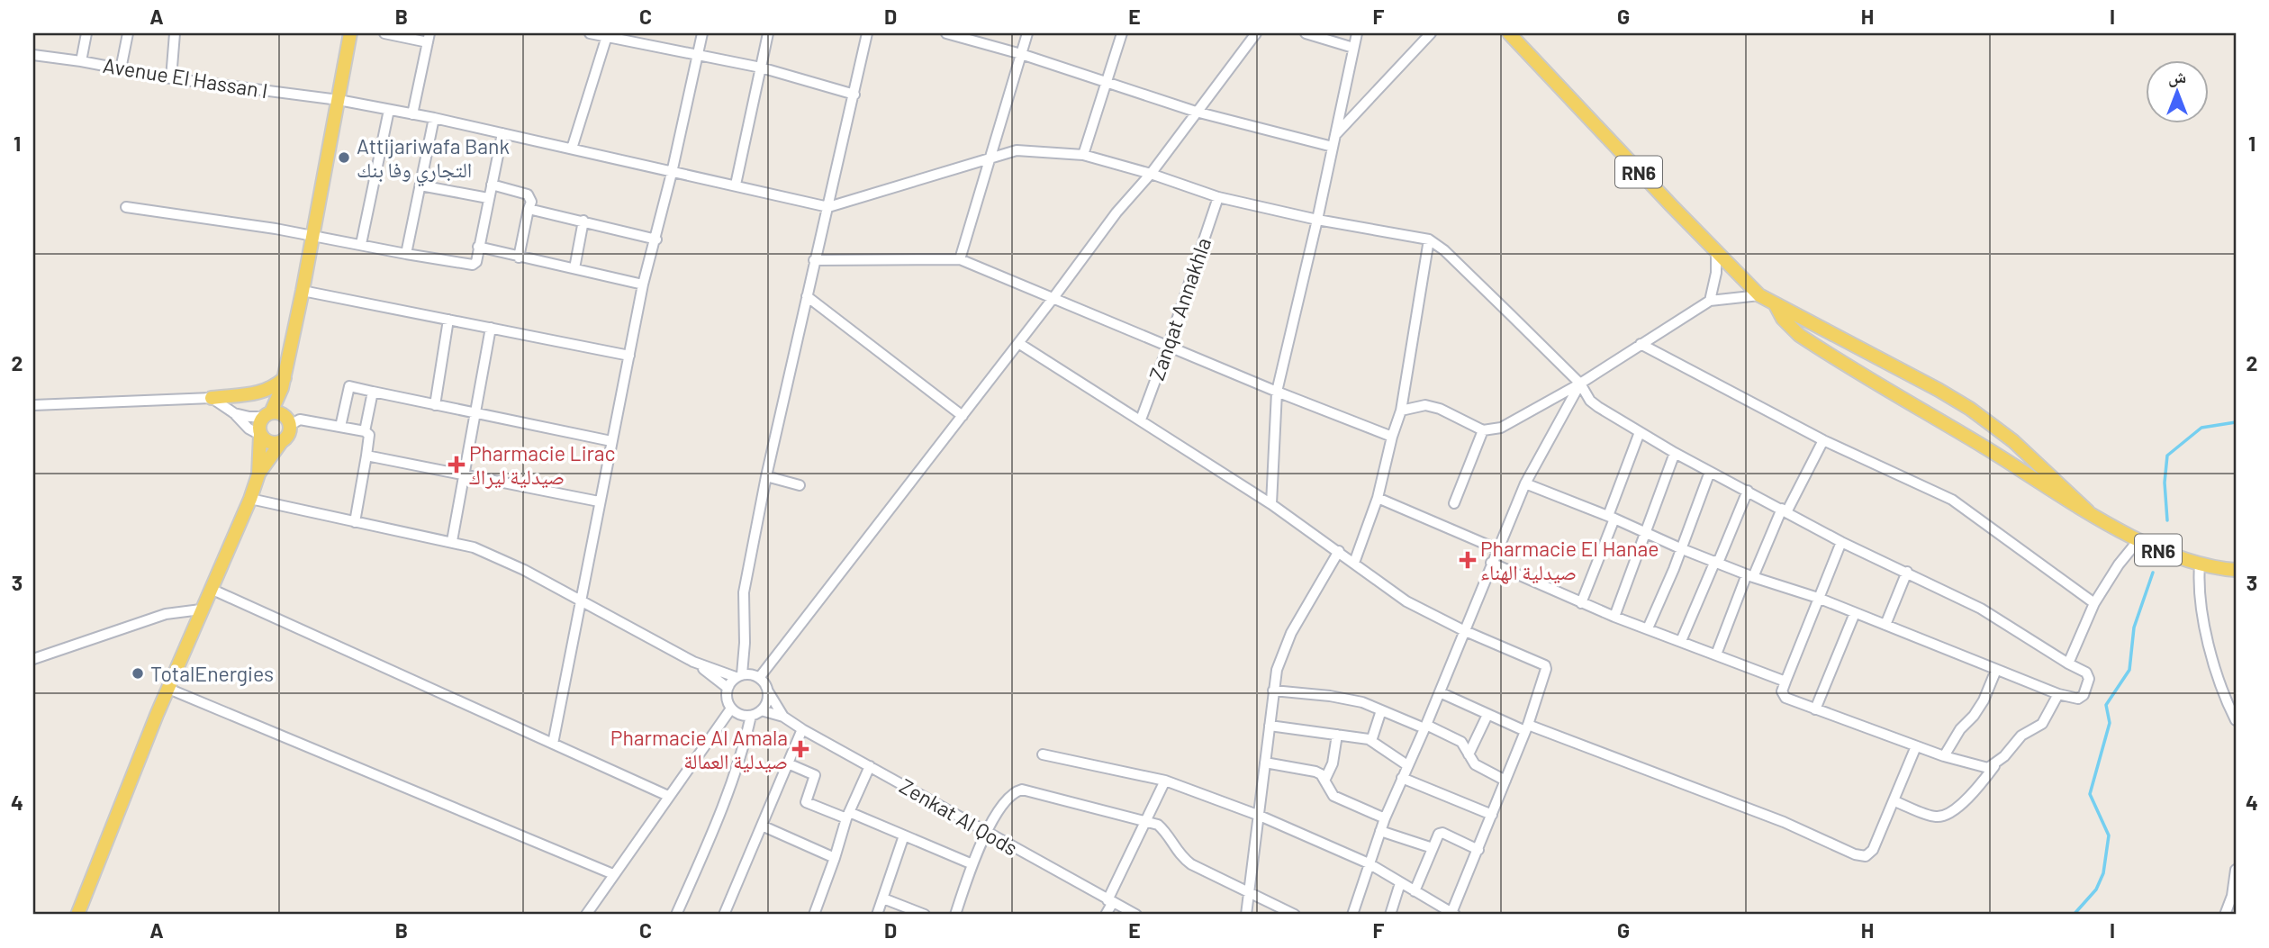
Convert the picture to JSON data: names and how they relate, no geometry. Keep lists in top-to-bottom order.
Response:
{
  "streets": {
    "main road": ["RN6"],
    "street": ["Avenue El Hassan I", "Zanqat Annakhla", "Zenkat Al Qods"]
  },
  "places": {
    "other": ["Attijariwafa Bank التجاري وفا بنك", "TotalEnergies"],
    "health": ["Pharmacie Lirac صيدلية ليراك", "Pharmacie El Hanae صيدلية الهناء", "Pharmacie Al Amala صيدلية العمالة"]
  },
  "north": "top",
  "grid": {
    "columns": [
      "A",
      "B",
      "C",
      "D",
      "E",
      "F",
      "G",
      "H",
      "I"
    ],
    "rows": [
      "1",
      "2",
      "3",
      "4"
    ]
  }
}
